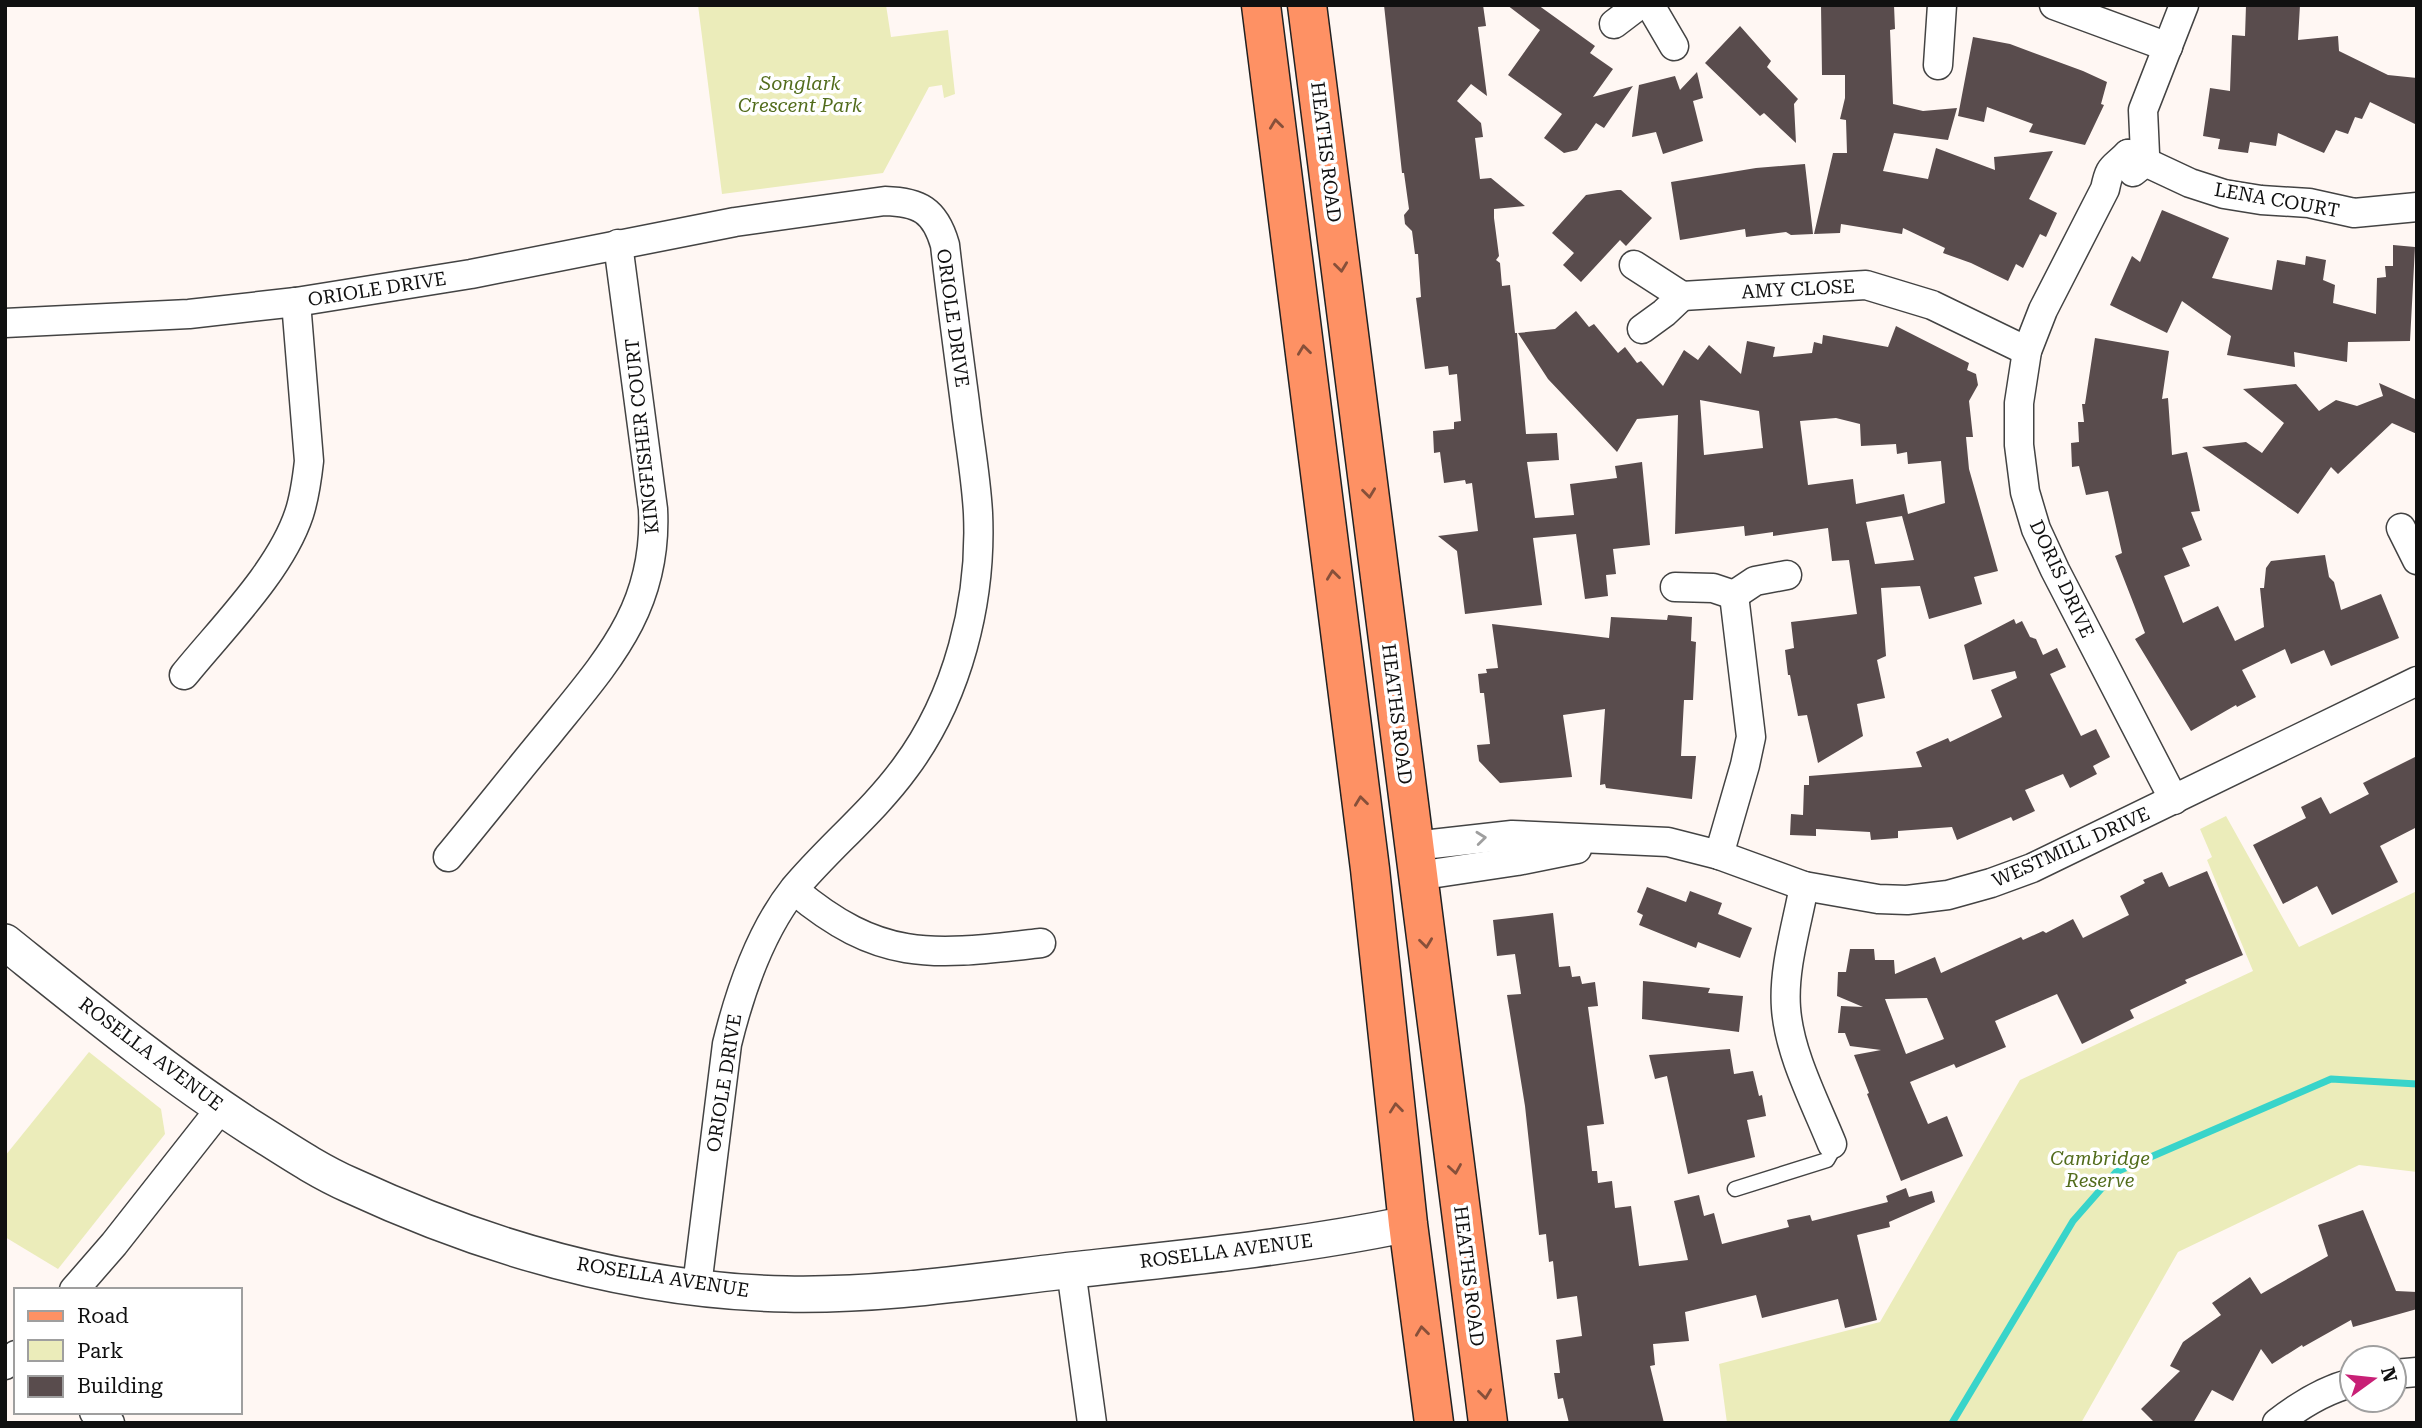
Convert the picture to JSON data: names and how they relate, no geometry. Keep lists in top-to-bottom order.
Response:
{
  "streets": {
    "main road": ["HEATHS ROAD"],
    "street": [
      "LENA COURT",
      "ORIOLE DRIVE",
      "AMY CLOSE",
      "KINGFISHER COURT",
      "DORIS DRIVE",
      "WESTMILL DRIVE",
      "ROSELLA AVENUE"
    ]
  },
  "crossings": [
    ["HEATHS ROAD", "WESTMILL DRIVE"],
    ["LENA COURT", "DORIS DRIVE"],
    ["ORIOLE DRIVE", "KINGFISHER COURT"],
    ["ORIOLE DRIVE", "ROSELLA AVENUE"],
    ["AMY CLOSE", "DORIS DRIVE"],
    ["DORIS DRIVE", "WESTMILL DRIVE"]
  ],
  "parks": ["Songlark Crescent Park", "Cambridge Reserve"],
  "legend": ["Road", "Park", "Building"],
  "north": "right"
}
